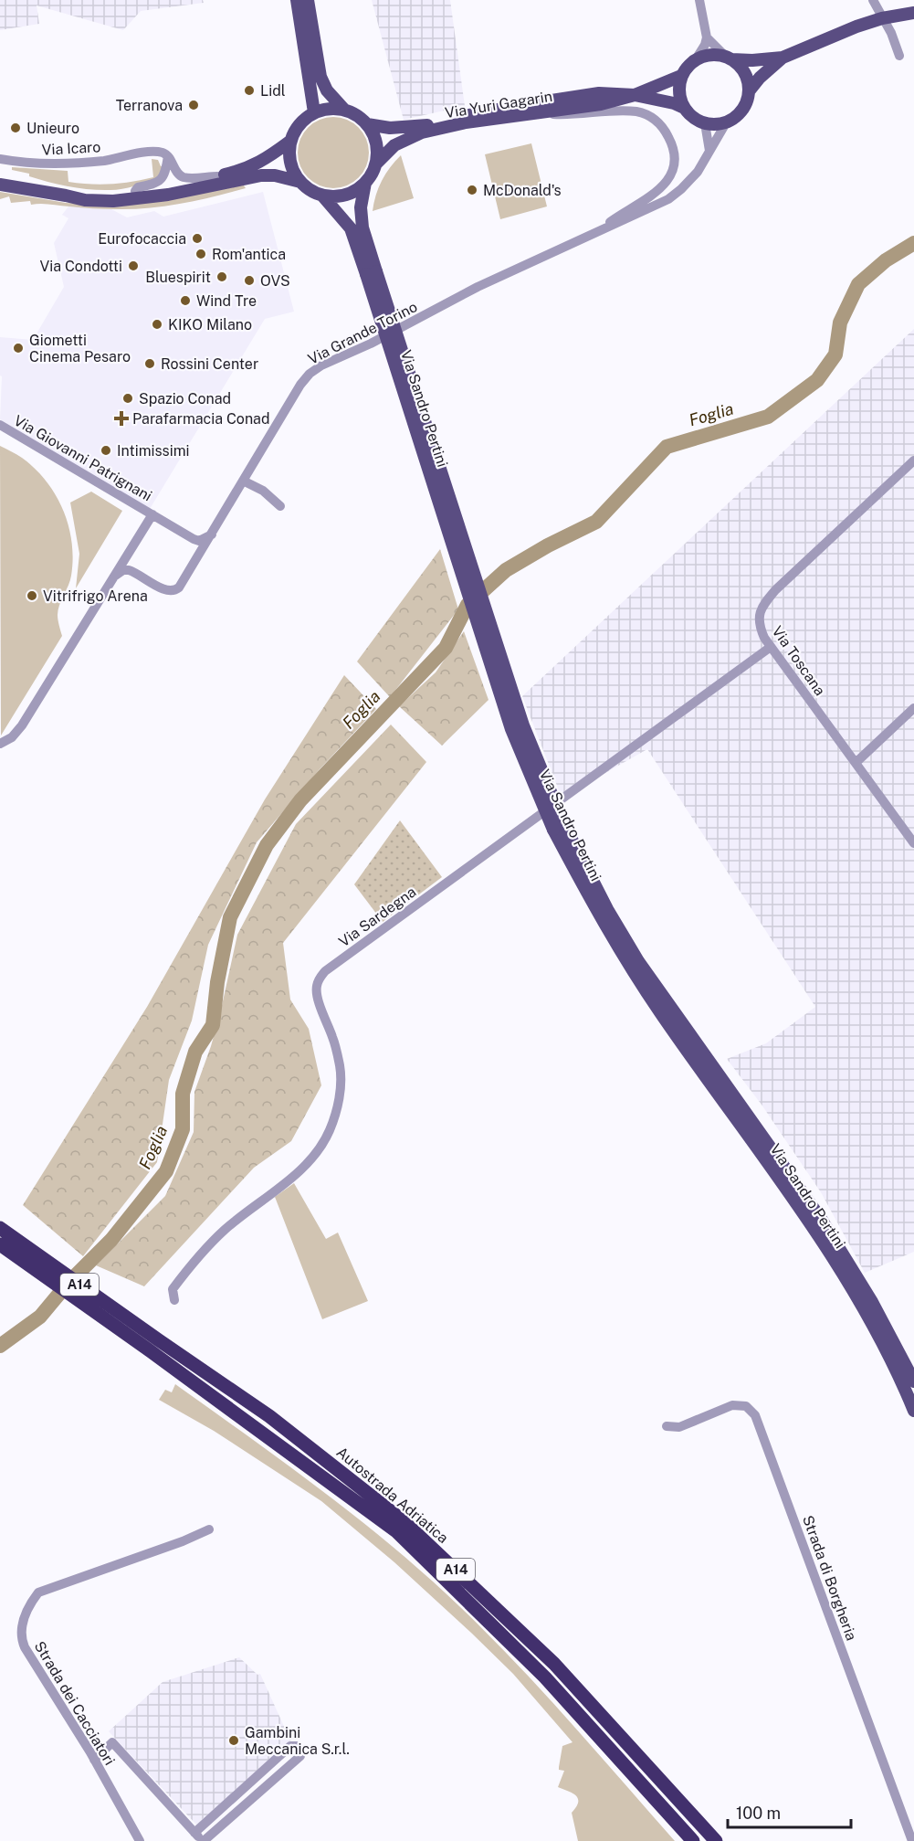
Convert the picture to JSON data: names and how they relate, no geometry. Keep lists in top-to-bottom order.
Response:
{
  "streets": {
    "highway": ["A14", "Autostrada Adriatica"],
    "main road": ["Via Yuri Gagarin", "Via Sandro Pertini"],
    "street": [
      "Via Icaro",
      "Via Grande Torino",
      "Via Giovanni Patrignani",
      "Via Toscana",
      "Via Sardegna",
      "Strada di Borgheria",
      "Strada dei Cacciatori"
    ]
  },
  "crossings": [
    ["Via Yuri Gagarin", "Via Grande Torino"],
    ["Via Yuri Gagarin", "Via Sandro Pertini"],
    ["Via Toscana", "Via Sardegna"]
  ],
  "water": ["Foglia"],
  "places": {
    "other": [
      "Lidl",
      "Terranova",
      "Unieuro",
      "McDonald's",
      "Eurofocaccia",
      "Rom'antica",
      "Via Condotti",
      "Bluespirit",
      "OVS",
      "Wind Tre",
      "KIKO Milano",
      "Giometti Cinema Pesaro",
      "Rossini Center",
      "Spazio Conad",
      "Intimissimi",
      "Vitrifrigo Arena",
      "Gambini Meccanica S.r.l."
    ],
    "health": ["Parafarmacia Conad"]
  },
  "scale_bar": "100 m"
}
